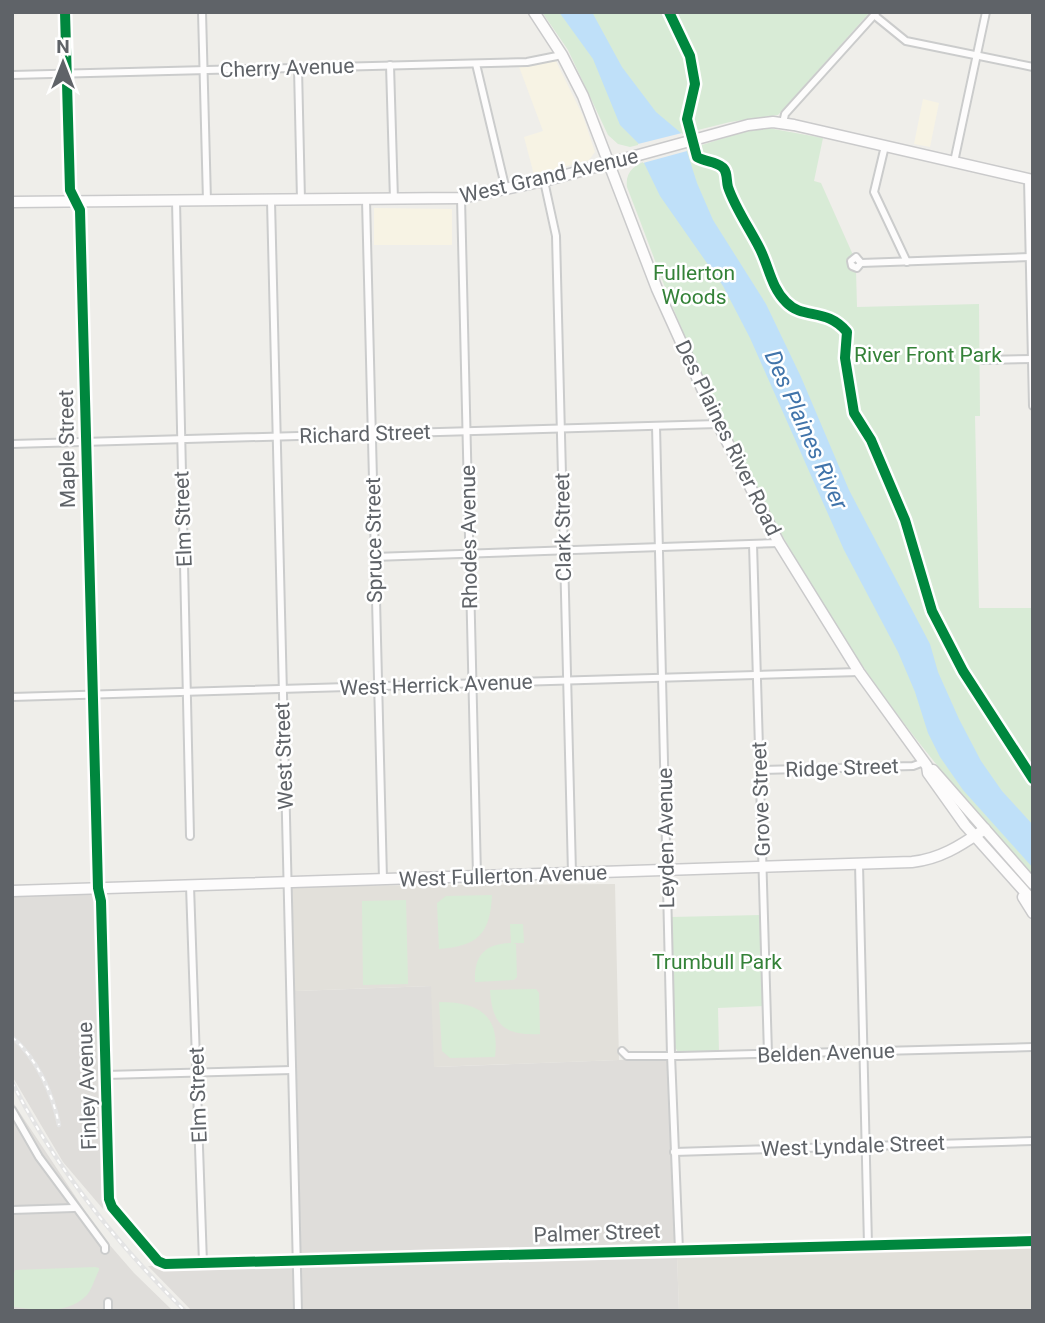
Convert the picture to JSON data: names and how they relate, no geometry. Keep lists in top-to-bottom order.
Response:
{
  "streets": {
    "main road": ["West Grand Avenue", "Des Plaines River Road", "West Fullerton Avenue"],
    "street": [
      "Cherry Avenue",
      "Richard Street",
      "Maple Street",
      "Elm Street",
      "Clark Street",
      "Rhodes Avenue",
      "Spruce Street",
      "West Herrick Avenue",
      "West Street",
      "Ridge Street",
      "Grove Street",
      "Leyden Avenue",
      "Belden Avenue",
      "Finley Avenue",
      "West Lyndale Street",
      "Palmer Street"
    ]
  },
  "crossings": [
    ["Cherry Avenue", "Des Plaines River Road"],
    ["Cherry Avenue", "Maple Street"],
    ["West Grand Avenue", "Des Plaines River Road"],
    ["West Grand Avenue", "Maple Street"],
    ["West Grand Avenue", "Elm Street"],
    ["West Grand Avenue", "Clark Street"],
    ["West Grand Avenue", "Rhodes Avenue"],
    ["West Grand Avenue", "Spruce Street"],
    ["West Grand Avenue", "West Street"],
    ["Richard Street", "Des Plaines River Road"],
    ["Richard Street", "Maple Street"],
    ["Richard Street", "Elm Street"],
    ["Richard Street", "Clark Street"],
    ["Richard Street", "Rhodes Avenue"],
    ["Richard Street", "Spruce Street"],
    ["Richard Street", "West Street"],
    ["Richard Street", "Leyden Avenue"],
    ["Des Plaines River Road", "West Herrick Avenue"],
    ["Des Plaines River Road", "Ridge Street"],
    ["Des Plaines River Road", "West Fullerton Avenue"],
    ["Maple Street", "West Herrick Avenue"],
    ["Maple Street", "West Fullerton Avenue"],
    ["Maple Street", "Finley Avenue"],
    ["Elm Street", "West Herrick Avenue"],
    ["Elm Street", "West Fullerton Avenue"],
    ["Elm Street", "Palmer Street"],
    ["Clark Street", "West Herrick Avenue"],
    ["Clark Street", "West Fullerton Avenue"],
    ["Rhodes Avenue", "West Herrick Avenue"],
    ["Rhodes Avenue", "West Fullerton Avenue"],
    ["Spruce Street", "West Herrick Avenue"],
    ["Spruce Street", "West Fullerton Avenue"],
    ["West Herrick Avenue", "West Street"],
    ["West Herrick Avenue", "Grove Street"],
    ["West Herrick Avenue", "Leyden Avenue"],
    ["West Street", "West Fullerton Avenue"],
    ["West Street", "Palmer Street"],
    ["Ridge Street", "Grove Street"],
    ["Grove Street", "West Fullerton Avenue"],
    ["Grove Street", "Belden Avenue"],
    ["Leyden Avenue", "West Fullerton Avenue"],
    ["Leyden Avenue", "Belden Avenue"],
    ["Leyden Avenue", "West Lyndale Street"],
    ["Leyden Avenue", "Palmer Street"],
    ["West Fullerton Avenue", "Finley Avenue"],
    ["Finley Avenue", "Palmer Street"]
  ],
  "water": ["Des Plaines River"],
  "parks": ["Fullerton Woods", "River Front Park", "Trumbull Park"],
  "north": "top"
}
